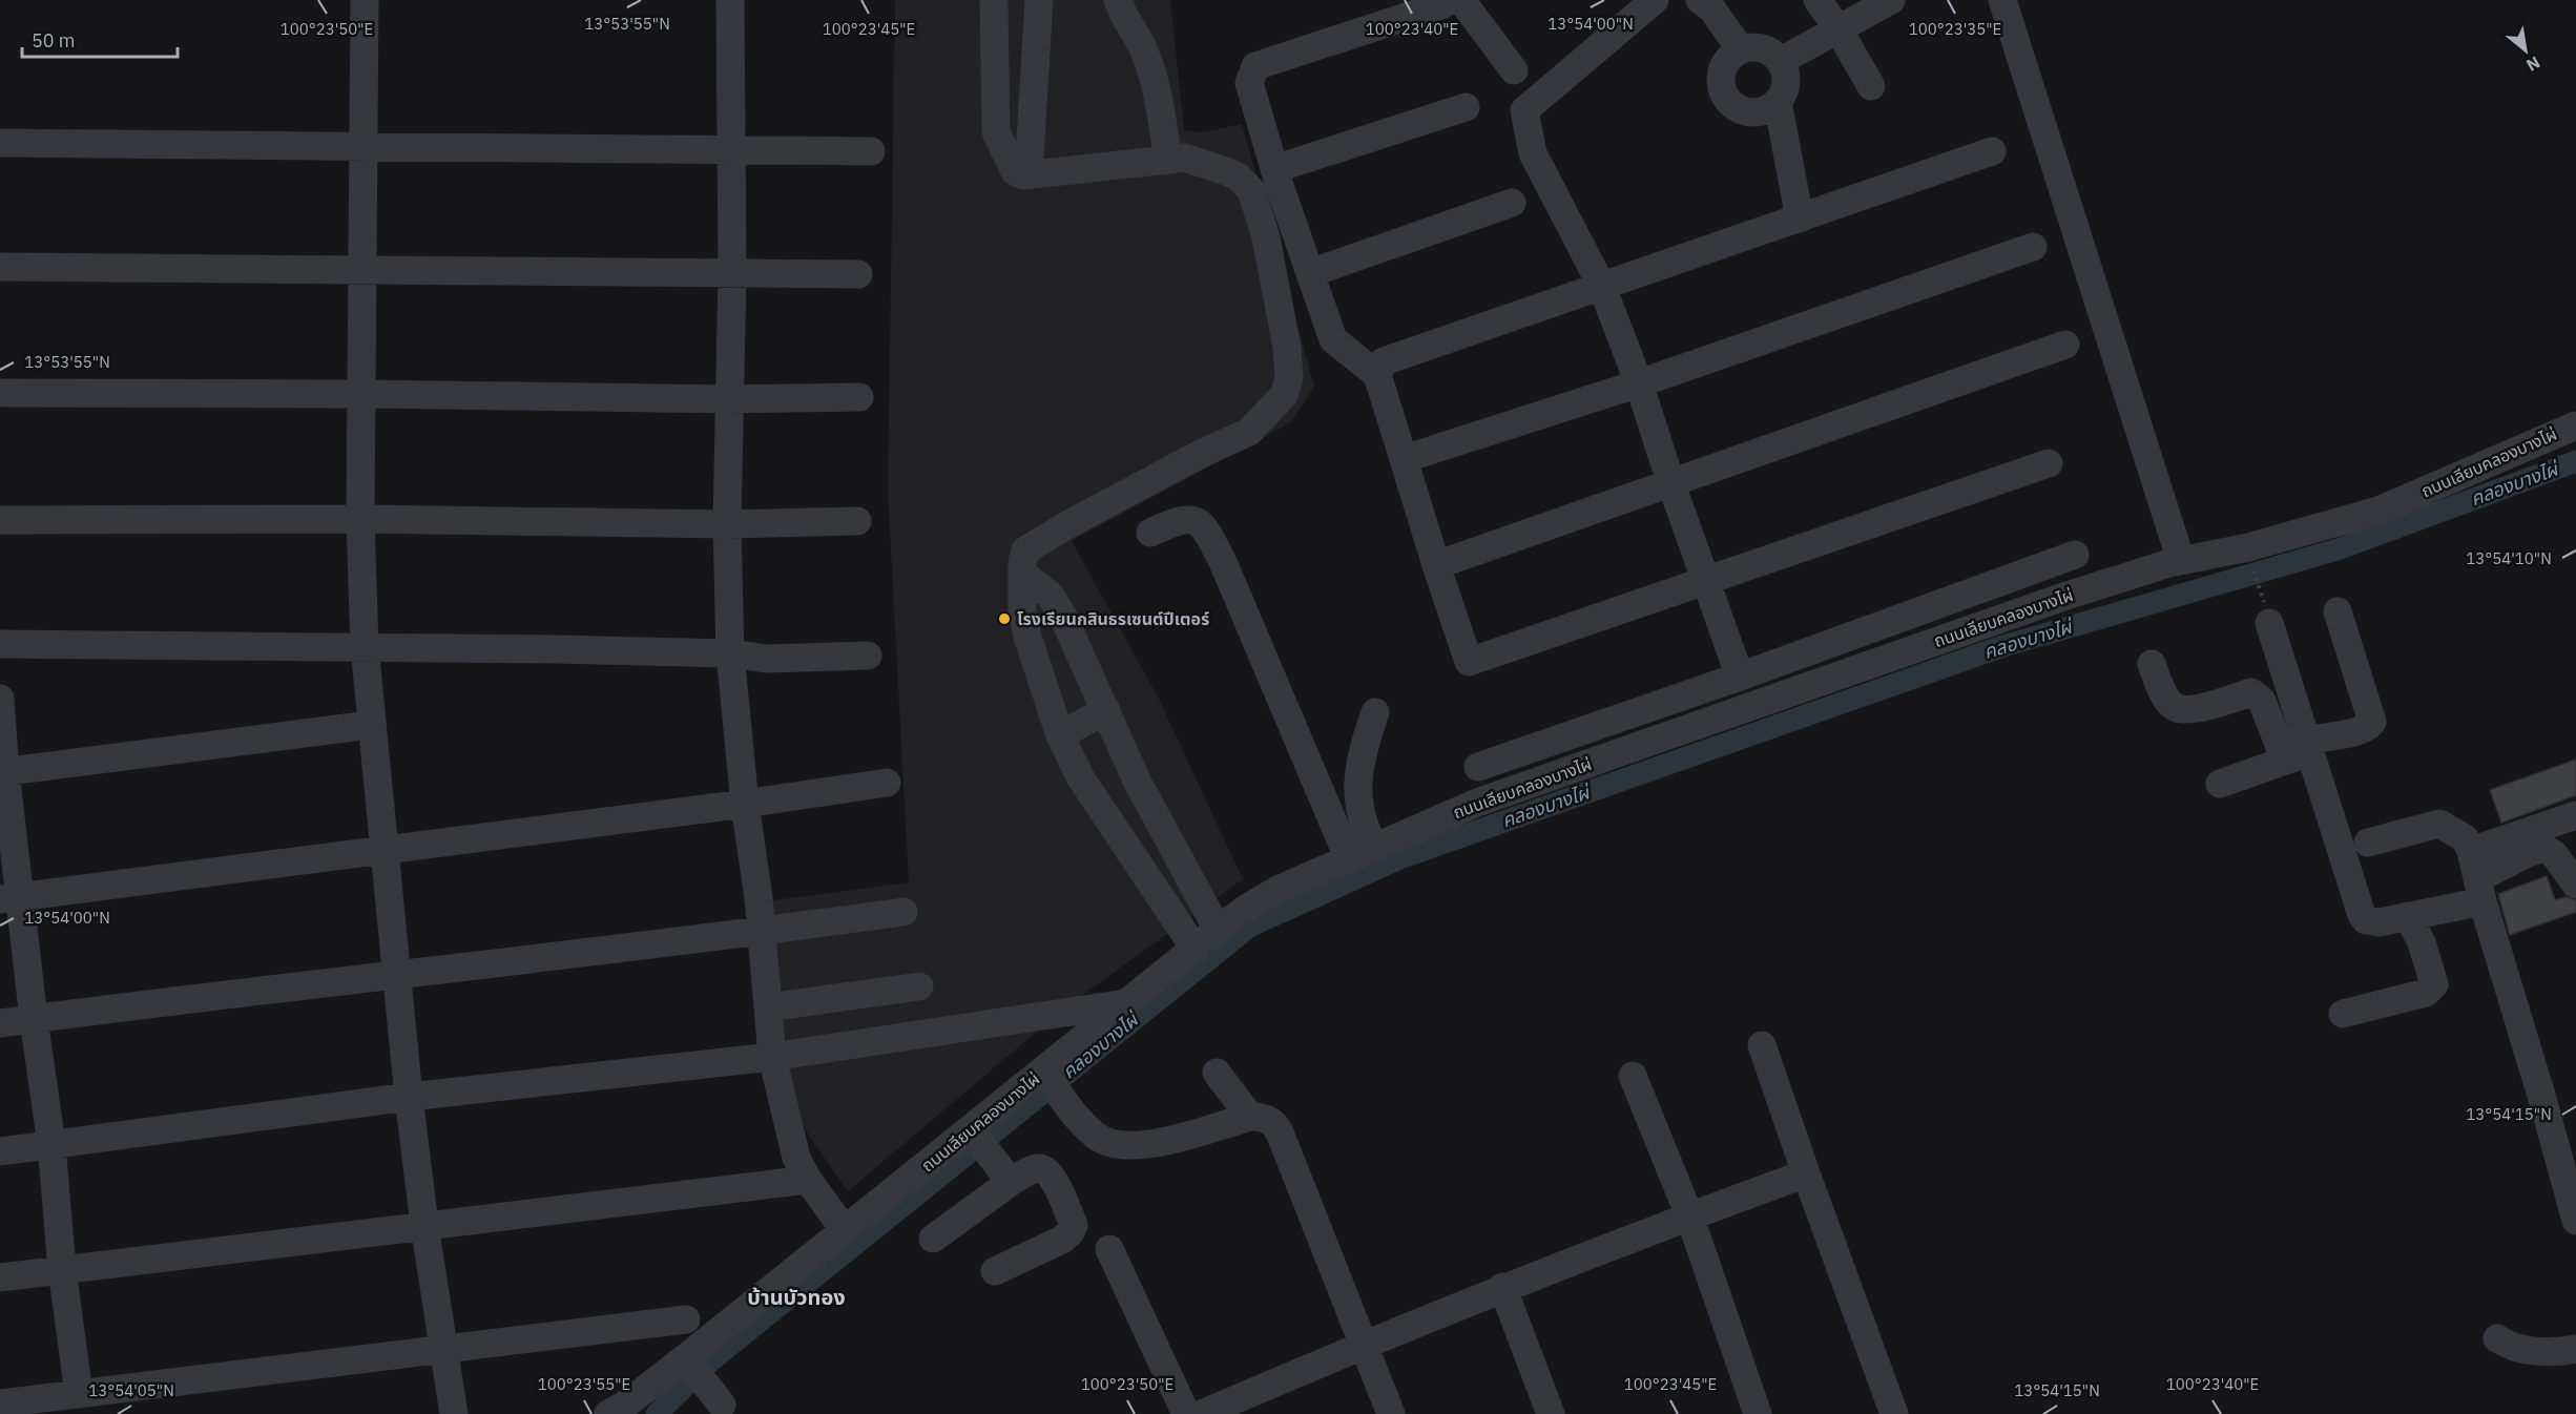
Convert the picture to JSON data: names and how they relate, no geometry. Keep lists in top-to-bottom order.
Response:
{
  "streets": {
    "street": ["ถนนเลียบคลองบางไผ่"]
  },
  "districts": ["บ้านบัวทอง"],
  "water": ["คลองบางไผ่"],
  "places": ["โรงเรียนกสินธรเซนต์ปีเตอร์"],
  "scale_bar": "50 m",
  "north": "bottom right",
  "coordinates": [
    "13°53'55\"N",
    "13°54'00\"N",
    "100°23'50\"E",
    "100°23'45\"E",
    "100°23'40\"E",
    "100°23'35\"E",
    "13°54'10\"N",
    "13°54'15\"N",
    "100°23'55\"E",
    "13°54'05\"N"
  ]
}
